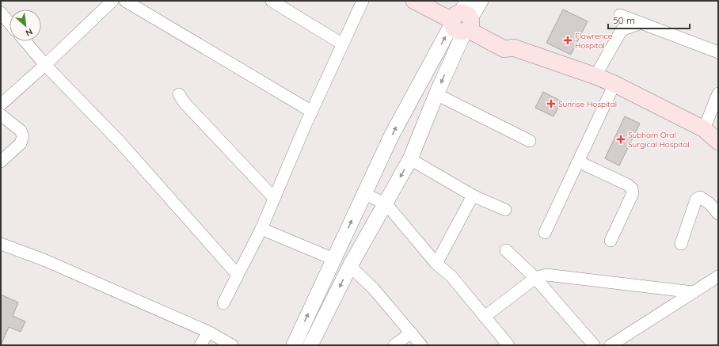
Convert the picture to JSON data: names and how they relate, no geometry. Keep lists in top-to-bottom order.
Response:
{
  "places": {
    "health": ["Flowrence Hospital", "Sunrise Hospital", "Subham Oral Surgical Hospital"]
  },
  "scale_bar": "50 m",
  "north": "bottom right"
}
